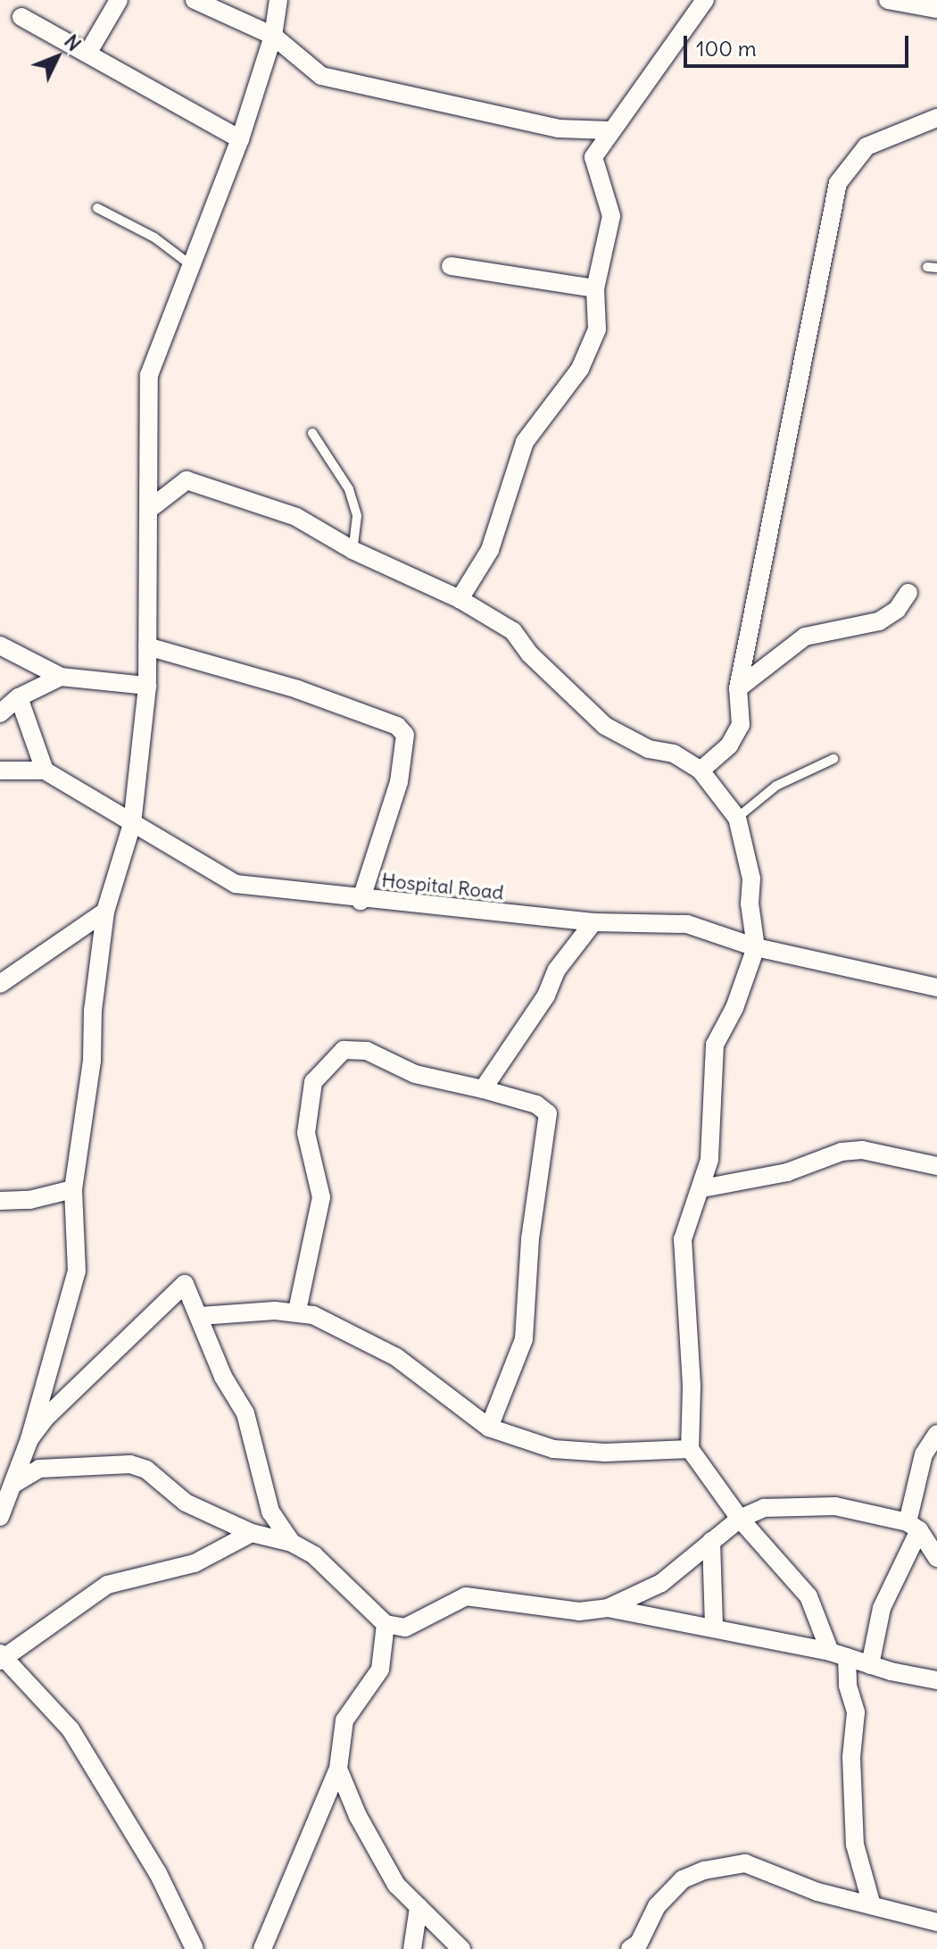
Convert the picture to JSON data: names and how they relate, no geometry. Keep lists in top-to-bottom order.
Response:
{
  "streets": {
    "street": ["Hospital Road"]
  },
  "scale_bar": "100 m",
  "north": "top right"
}
